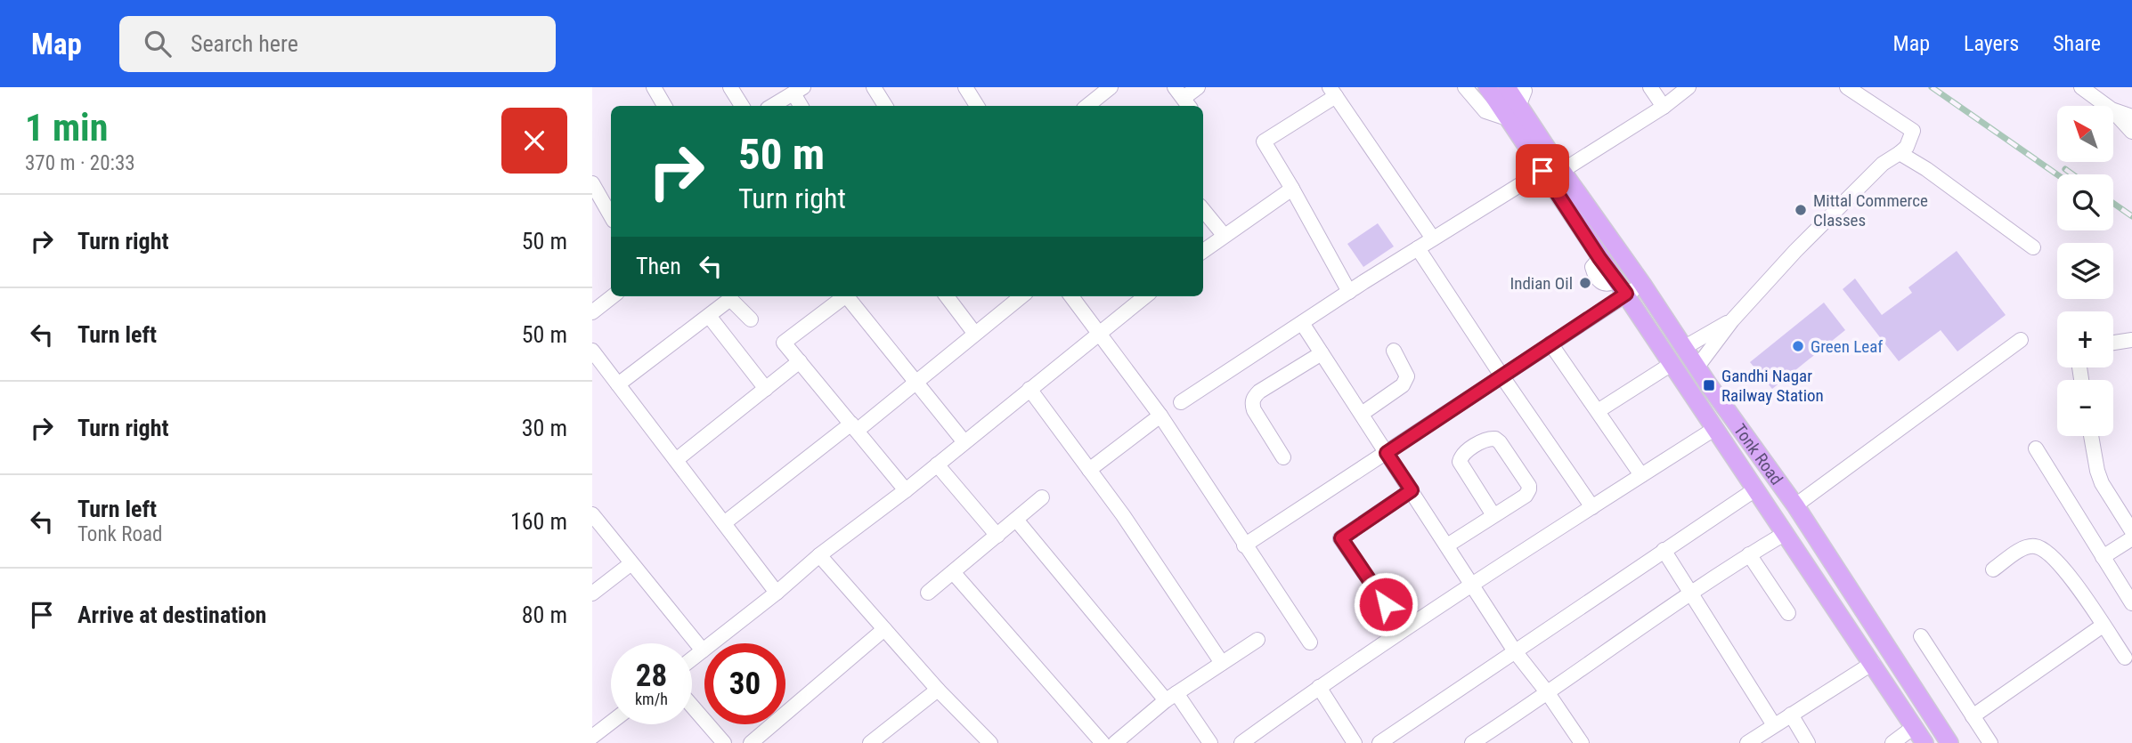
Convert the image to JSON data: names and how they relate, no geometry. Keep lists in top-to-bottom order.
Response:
{
  "streets": {
    "main road": ["Tonk Road"]
  },
  "places": {
    "other": ["Mittal Commerce Classes", "Indian Oil", "Green Leaf"],
    "transit": ["Gandhi Nagar Railway Station"]
  },
  "north": "top left",
  "page": {
    "header": "Map",
    "search": "Search here",
    "nav": ["Map", "Layers", "Share"],
    "heading": ["1 min", "370 m · 20:33"],
    "map_buttons": ["+", "−"],
    "turn": ["50 m", "Turn right"],
    "list": [
      {
        "name": "Turn right",
        "value": "50 m"
      },
      {
        "name": "Turn left",
        "value": "50 m"
      },
      {
        "name": "Turn right",
        "value": "30 m"
      },
      {
        "name": "Turn left",
        "note": "Tonk Road",
        "value": "160 m"
      },
      {
        "name": "Arrive at destination",
        "value": "80 m"
      }
    ],
    "then": "Then",
    "speed": "28 km/h",
    "limit": "30"
  }
}
